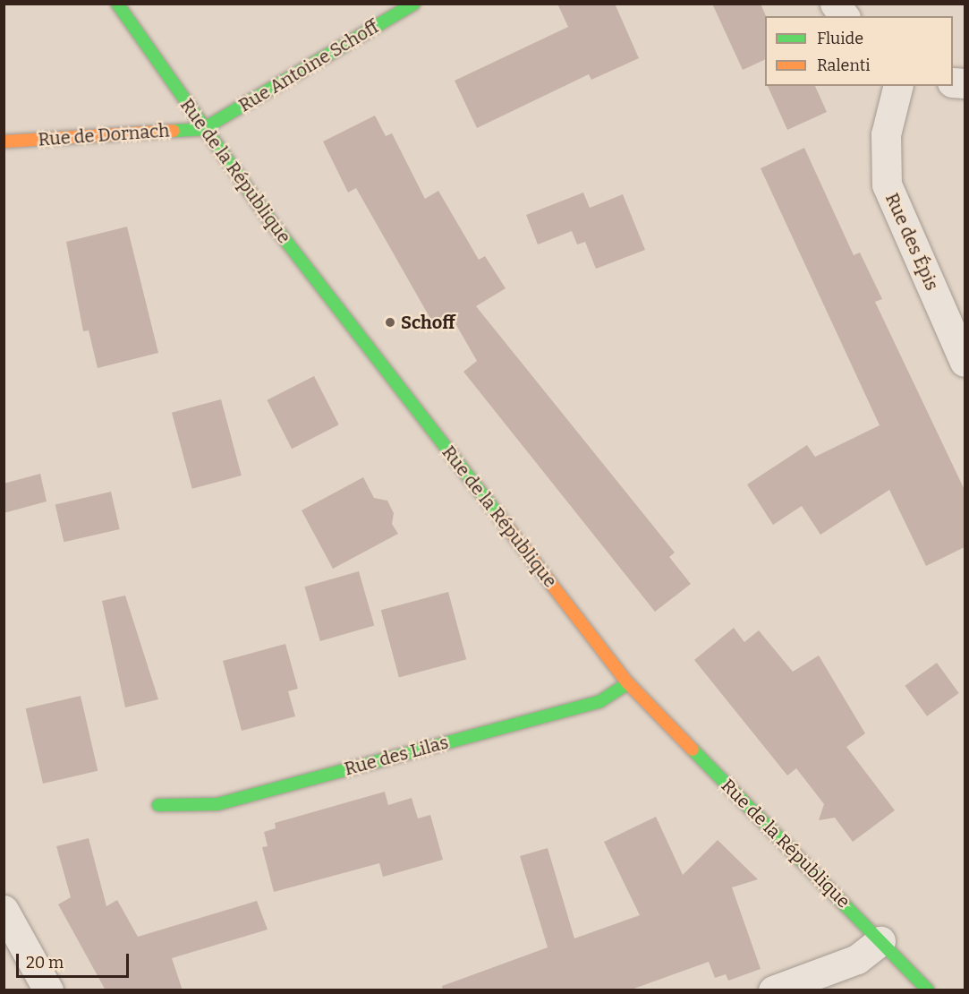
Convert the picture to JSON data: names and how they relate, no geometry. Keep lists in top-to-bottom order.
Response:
{
  "streets": {
    "main road": [
      "Rue Antoine Schoff",
      "Rue de Dornach",
      "Rue de la République",
      "Rue des Lilas"
    ],
    "street": ["Rue des Épis"]
  },
  "crossings": [
    ["Rue Antoine Schoff", "Rue de Dornach"],
    ["Rue Antoine Schoff", "Rue de la République"],
    ["Rue de Dornach", "Rue de la République"],
    ["Rue de la République", "Rue des Lilas"]
  ],
  "places": ["Schoff"],
  "legend": ["Fluide", "Ralenti"],
  "scale_bar": "20 m"
}
